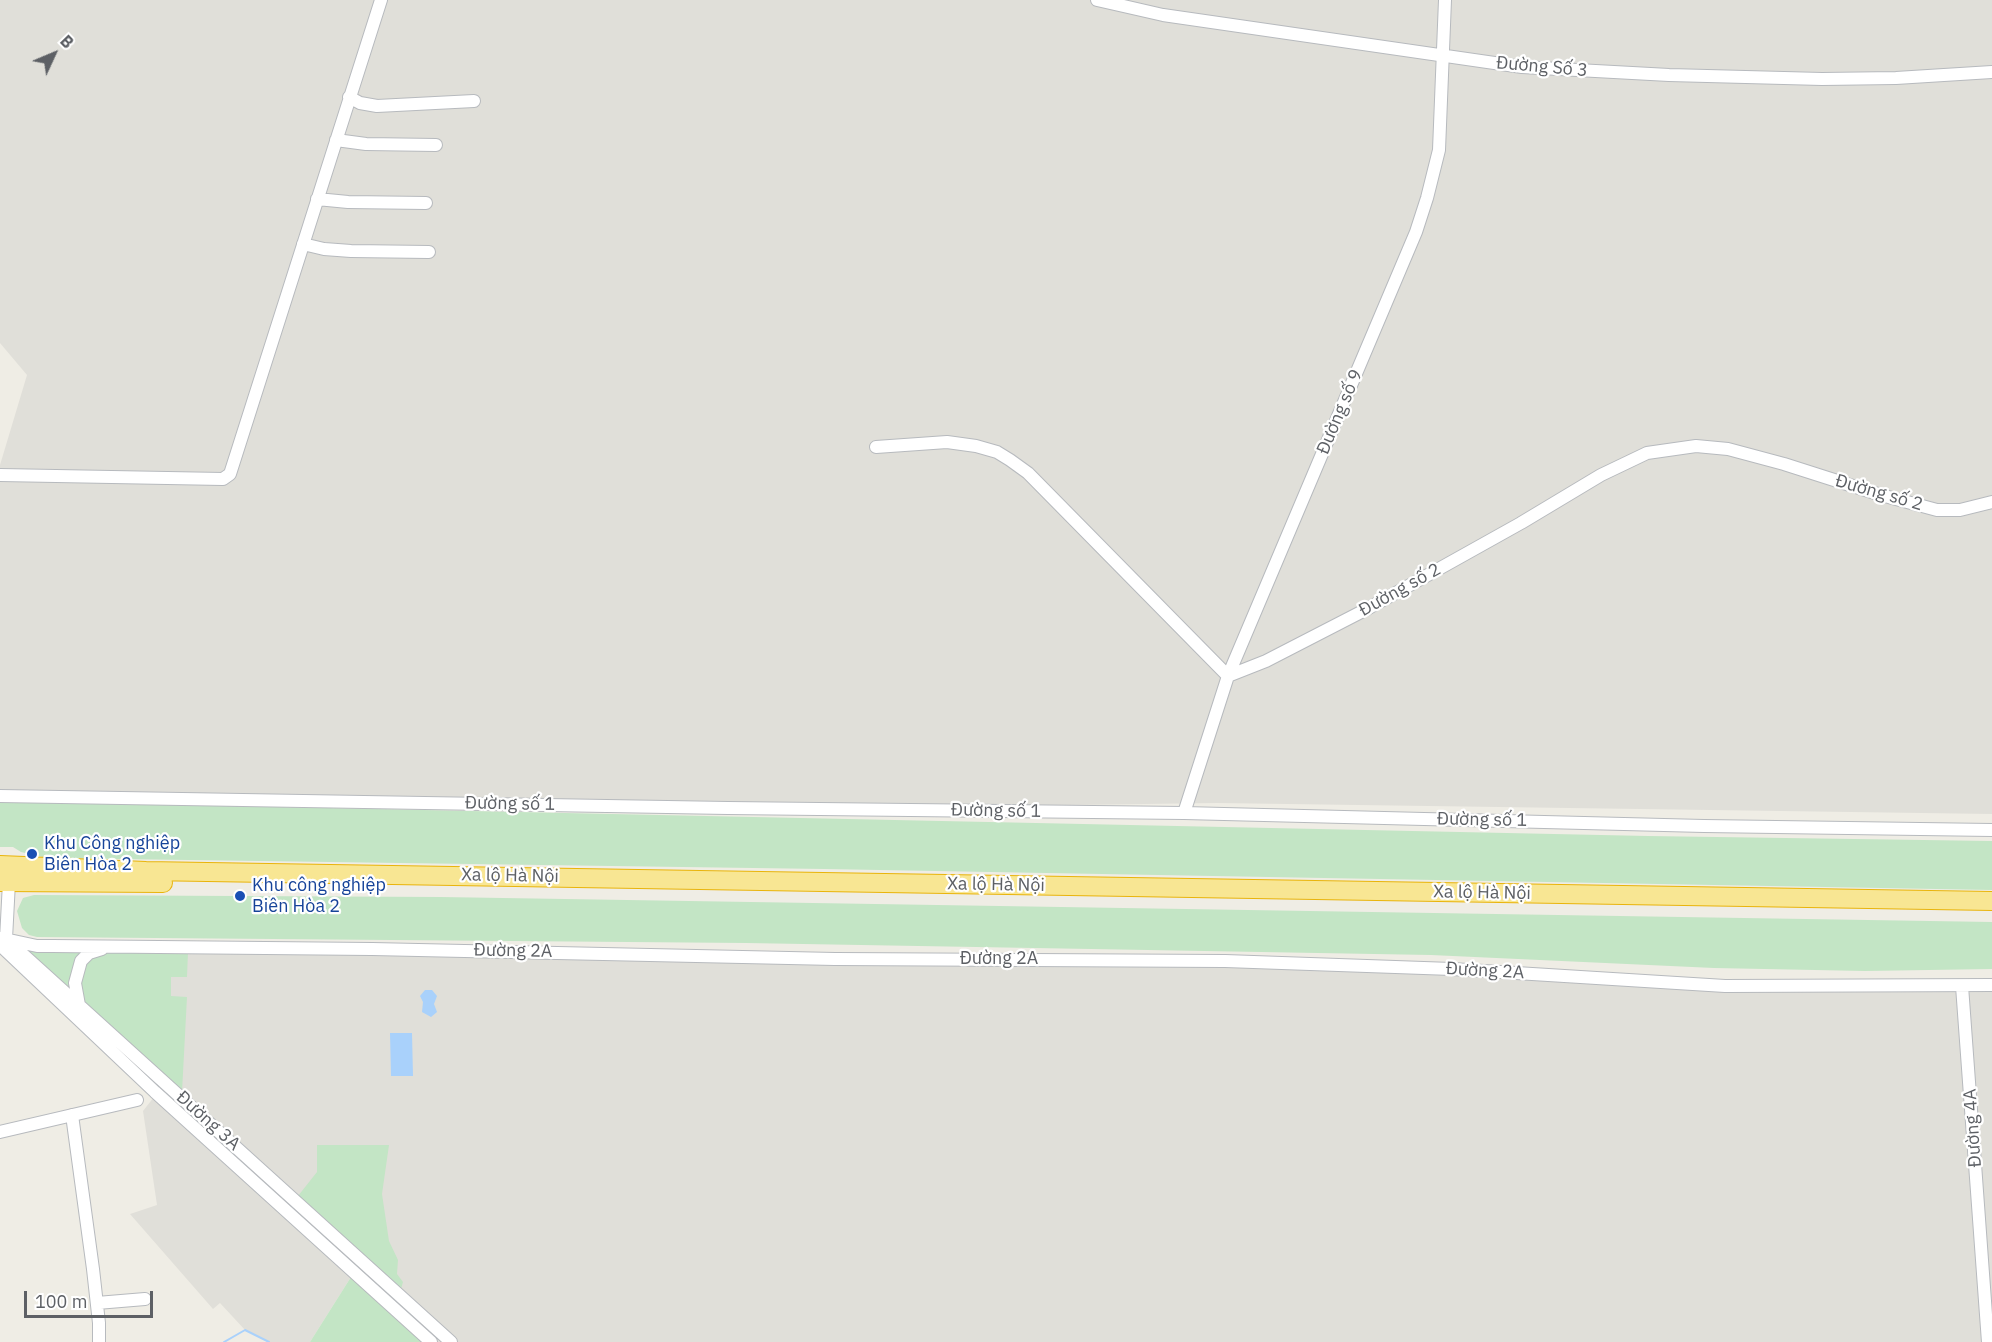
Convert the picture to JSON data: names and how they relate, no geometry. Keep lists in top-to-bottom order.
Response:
{
  "streets": {
    "highway": ["Xa lộ Hà Nội"],
    "street": [
      "Đường Số 3",
      "Đường số 9",
      "Đường số 2",
      "Đường số 1",
      "Đường 2A",
      "Đường 3A",
      "Đường 4A"
    ]
  },
  "crossings": [
    ["Đường Số 3", "Đường số 9"],
    ["Đường số 9", "Đường số 2"],
    ["Đường số 9", "Đường số 1"],
    ["Đường 2A", "Đường 3A"],
    ["Đường 2A", "Đường 4A"]
  ],
  "places": ["Khu Công nghiệp Biên Hòa 2", "Khu công nghiệp Biên Hòa 2"],
  "scale_bar": "100 m",
  "north": "top right"
}
